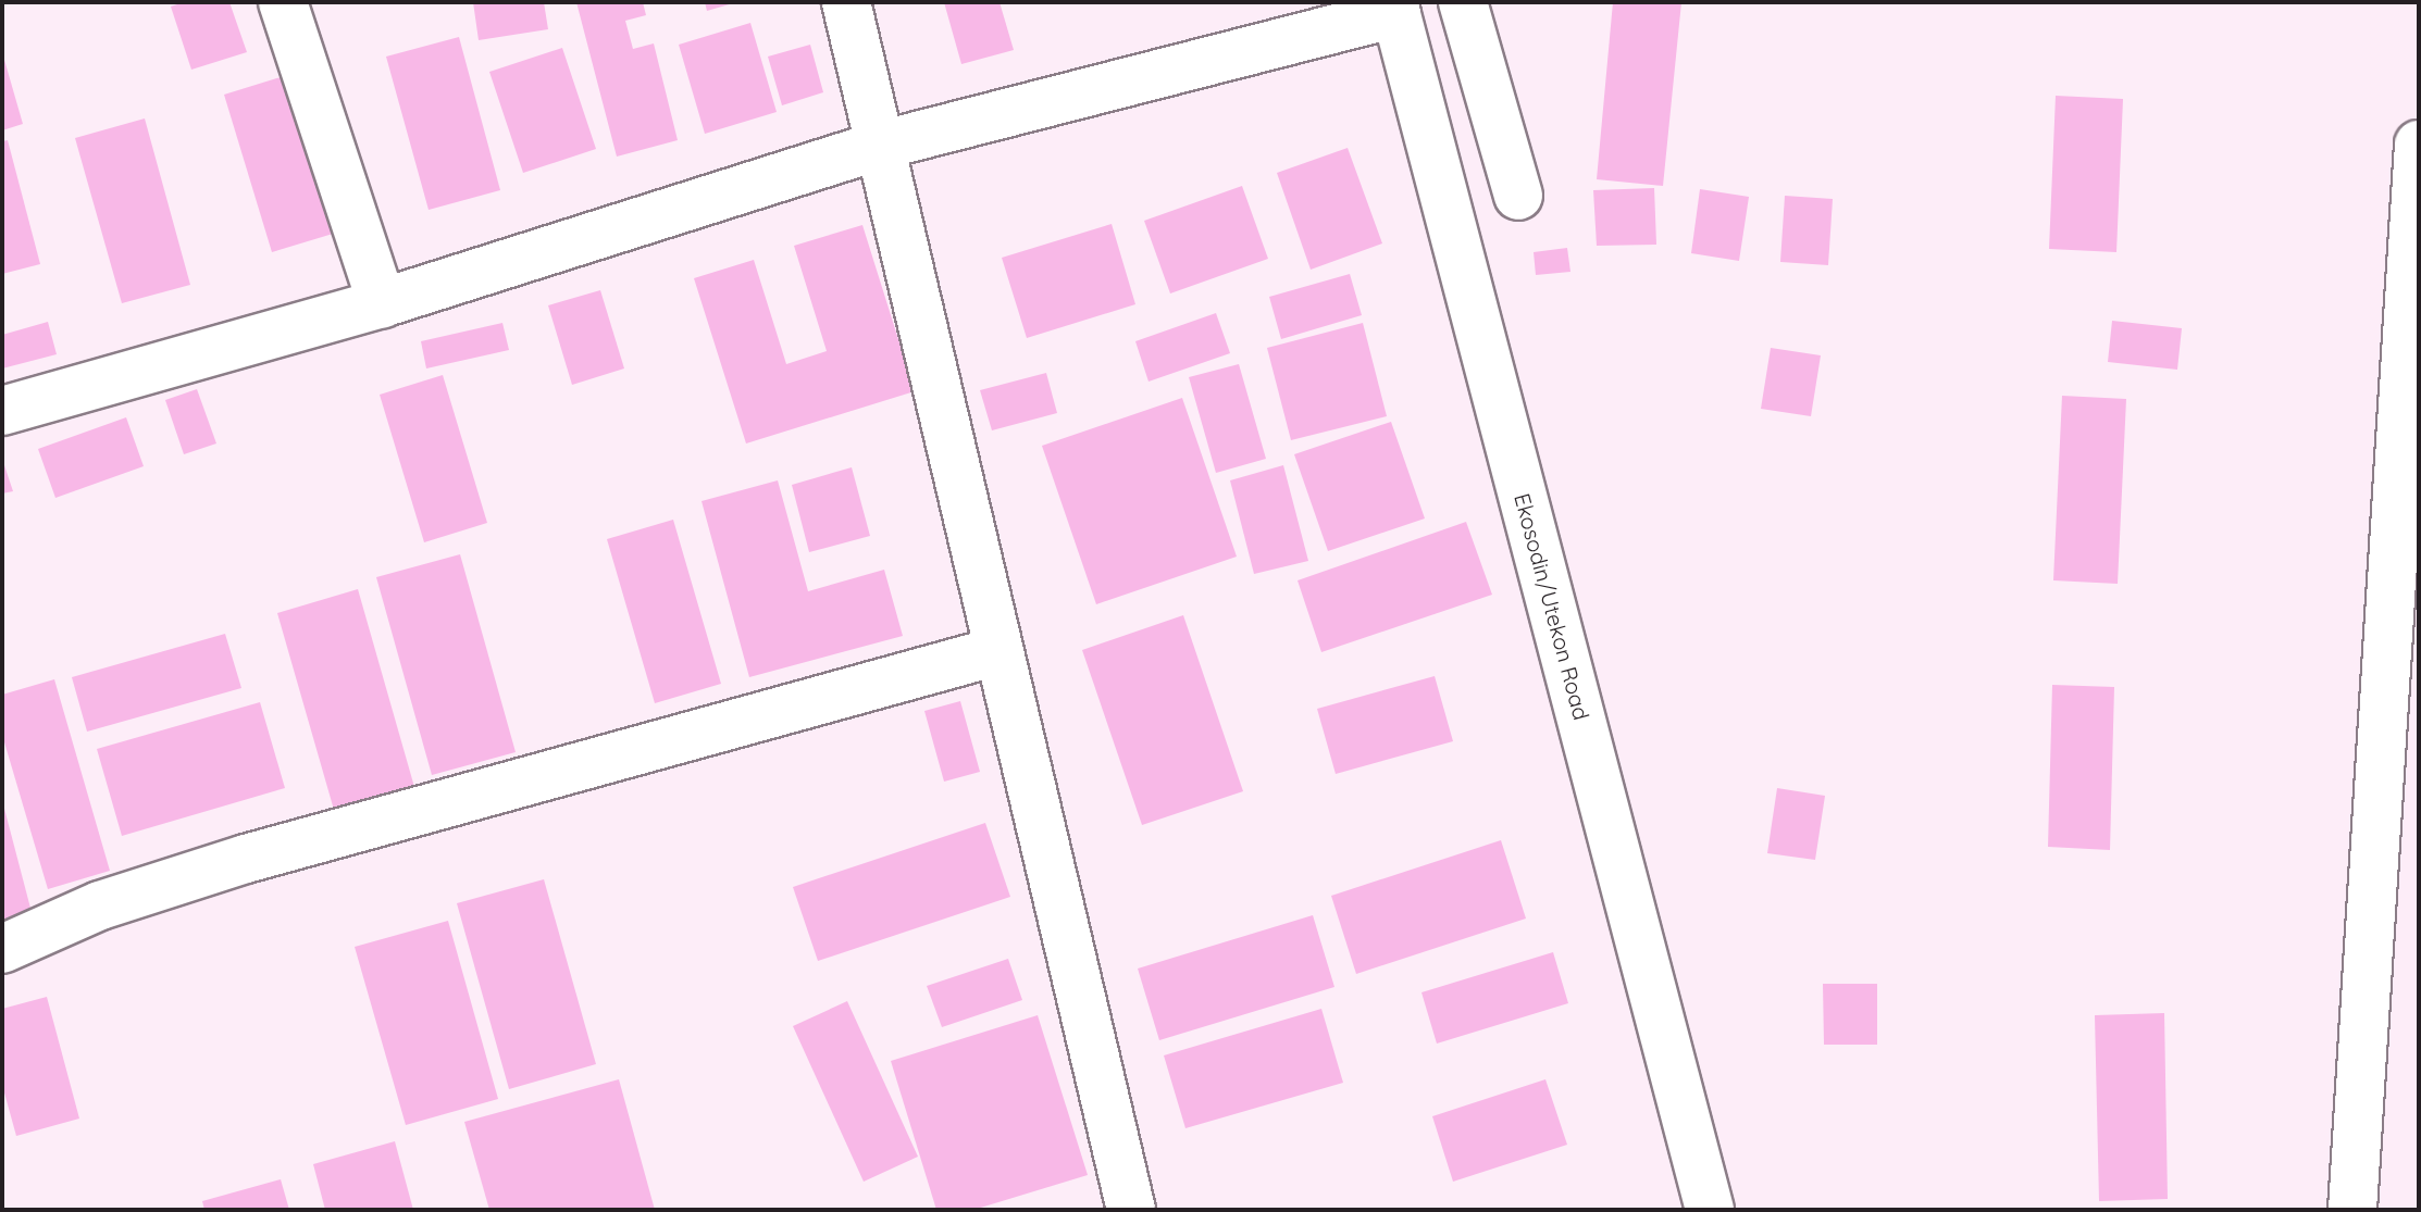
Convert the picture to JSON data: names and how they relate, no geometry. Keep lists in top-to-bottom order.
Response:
{
  "streets": {
    "street": ["Ekosodin/Utekon Road"]
  }
}
